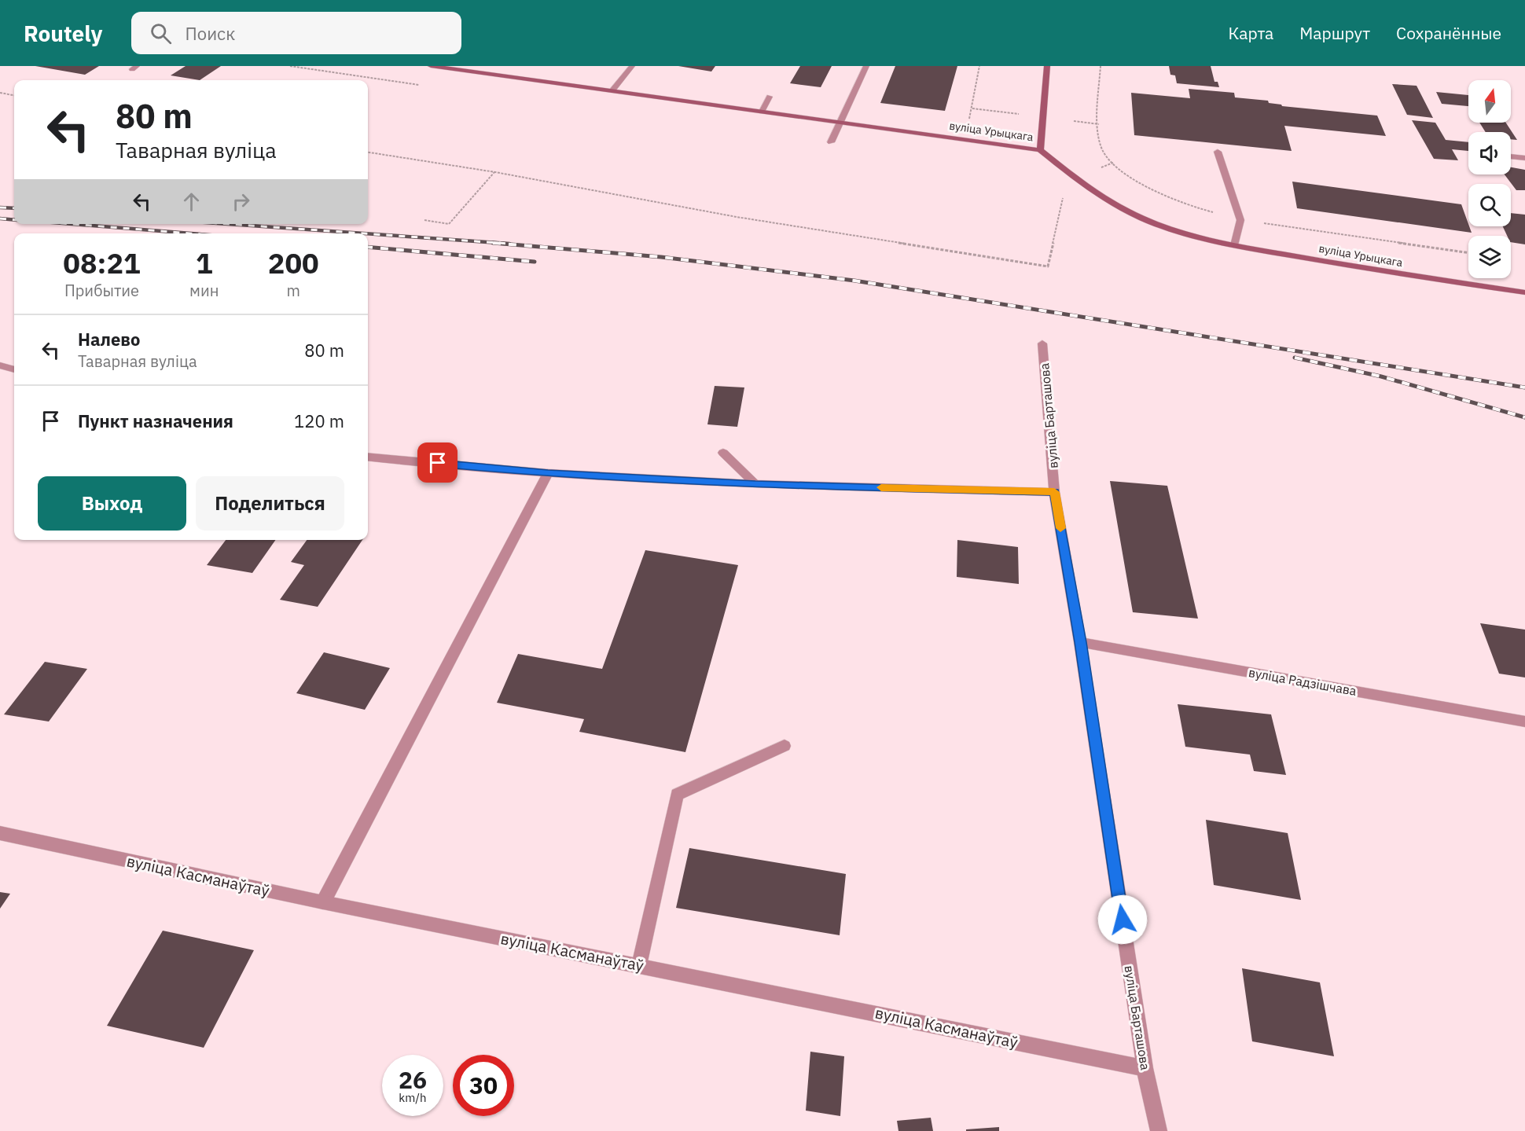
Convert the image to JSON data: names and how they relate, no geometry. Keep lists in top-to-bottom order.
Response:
{
  "streets": {
    "main road": ["вуліца Урыцкага"],
    "street": ["вуліца Барташова", "вуліца Радзішчава", "вуліца Касманаўтаў"]
  },
  "crossings": [
    ["вуліца Барташова", "вуліца Радзішчава"],
    ["вуліца Барташова", "вуліца Касманаўтаў"]
  ],
  "north": "top",
  "page": {
    "header": "Routely",
    "search": "Поиск",
    "nav": ["Карта", "Маршрут", "Сохранённые"],
    "turn": ["80 m", "Таварная вуліца"],
    "eta": [
      "08:21",
      "Прибытие",
      "1",
      "мин",
      "200",
      "m"
    ],
    "list": [
      {
        "name": "Налево",
        "note": "Таварная вуліца",
        "value": "80 m"
      },
      {
        "name": "Пункт назначения",
        "value": "120 m"
      }
    ],
    "buttons": ["Выход", "Поделиться"],
    "speed": "26 km/h",
    "limit": "30"
  }
}
